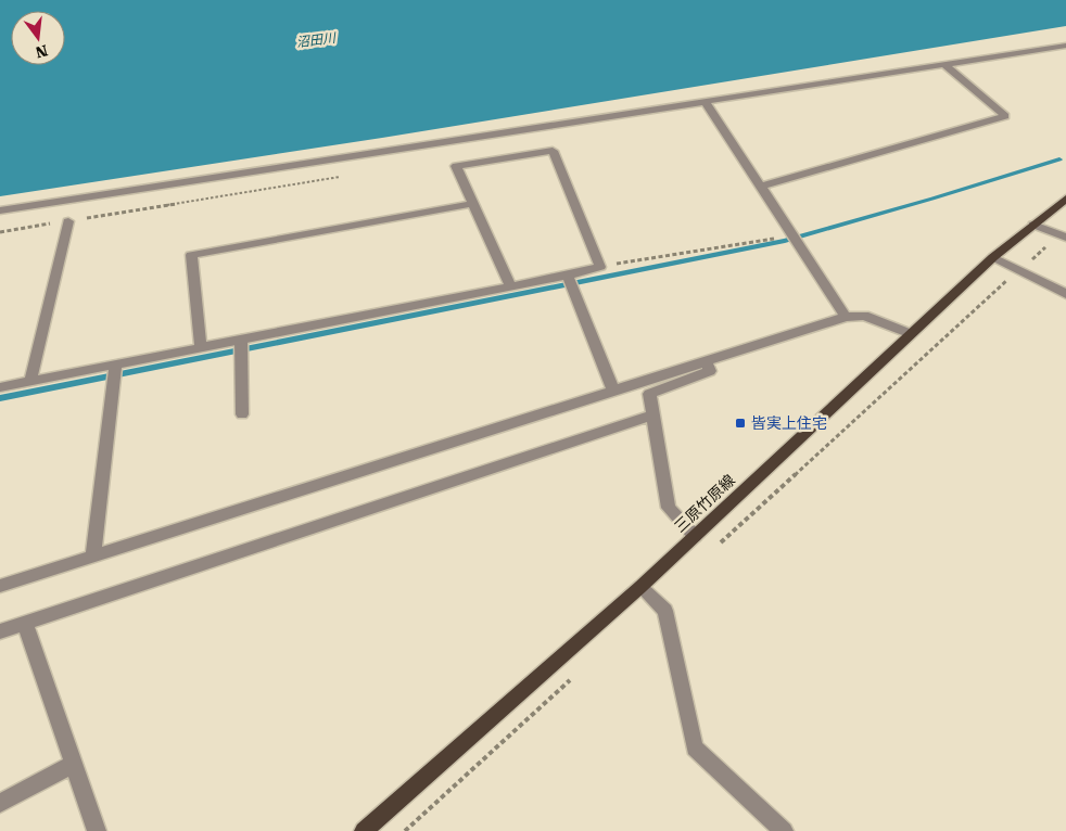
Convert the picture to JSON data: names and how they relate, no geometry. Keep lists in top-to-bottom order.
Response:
{
  "streets": {
    "main road": ["三原竹原線"]
  },
  "water": ["沼田川"],
  "places": {
    "transit": ["皆実上住宅"]
  },
  "north": "bottom"
}
